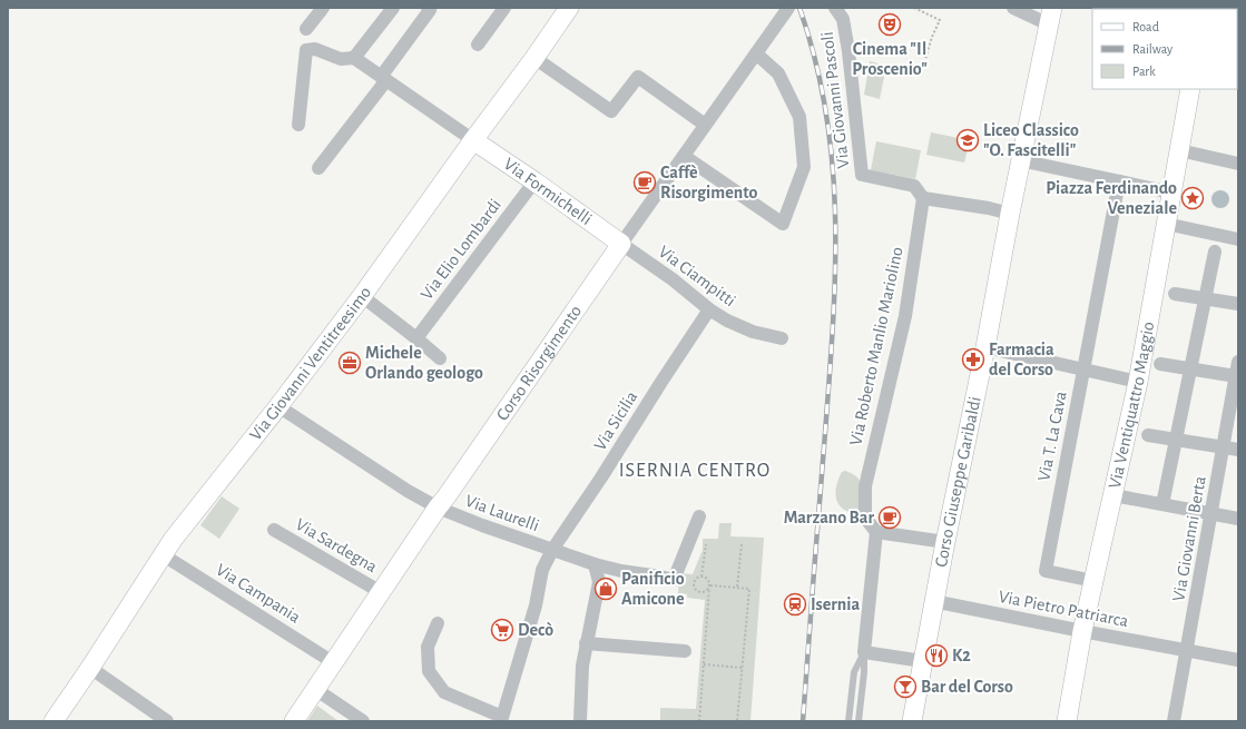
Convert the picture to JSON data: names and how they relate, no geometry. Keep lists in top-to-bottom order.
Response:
{
  "streets": {
    "street": [
      "Via Giovanni Pascoli",
      "Via Formichelli",
      "Via Elio Lombardi",
      "Via Ciampitti",
      "Via Roberto Manlio Mariolino",
      "Via Giovanni Ventitreesimo",
      "Corso Risorgimento",
      "Via Ventiquattro Maggio",
      "Via Sicilia",
      "Via T. La Cava",
      "Corso Giuseppe Garibaldi",
      "Via Laurelli",
      "Via Giovanni Berta",
      "Via Sardegna",
      "Via Campania",
      "Via Pietro Patriarca"
    ]
  },
  "crossings": [
    ["Via Giovanni Pascoli", "Via Roberto Manlio Mariolino"],
    ["Via Formichelli", "Via Elio Lombardi"],
    ["Via Formichelli", "Via Ciampitti"],
    ["Via Formichelli", "Via Giovanni Ventitreesimo"],
    ["Via Formichelli", "Corso Risorgimento"],
    ["Via Ciampitti", "Corso Risorgimento"],
    ["Via Ciampitti", "Via Sicilia"],
    ["Via Giovanni Ventitreesimo", "Via Laurelli"],
    ["Via Giovanni Ventitreesimo", "Via Campania"],
    ["Corso Risorgimento", "Via Laurelli"],
    ["Corso Risorgimento", "Via Sardegna"],
    ["Corso Risorgimento", "Via Campania"],
    ["Via Ventiquattro Maggio", "Via T. La Cava"],
    ["Via Ventiquattro Maggio", "Via Pietro Patriarca"],
    ["Via Sicilia", "Via Laurelli"],
    ["Corso Giuseppe Garibaldi", "Via Pietro Patriarca"],
    ["Via Giovanni Berta", "Via Pietro Patriarca"]
  ],
  "districts": ["ISERNIA CENTRO"],
  "places": {
    "theatre": ["Cinema \"Il Proscenio\""],
    "school or university": ["Liceo Classico \"O. Fascitelli\""],
    "cafe": ["Caffè Risorgimento", "Marzano Bar"],
    "place": ["Piazza Ferdinando Veneziale"],
    "pharmacy": ["Farmacia del Corso"],
    "office": ["Michele Orlando geologo"],
    "shop": ["Panificio Amicone"],
    "station": ["Isernia"],
    "supermarket": ["Decò"],
    "restaurant": ["K2"],
    "bar": ["Bar del Corso"]
  },
  "legend": ["Road", "Railway", "Park"]
}
